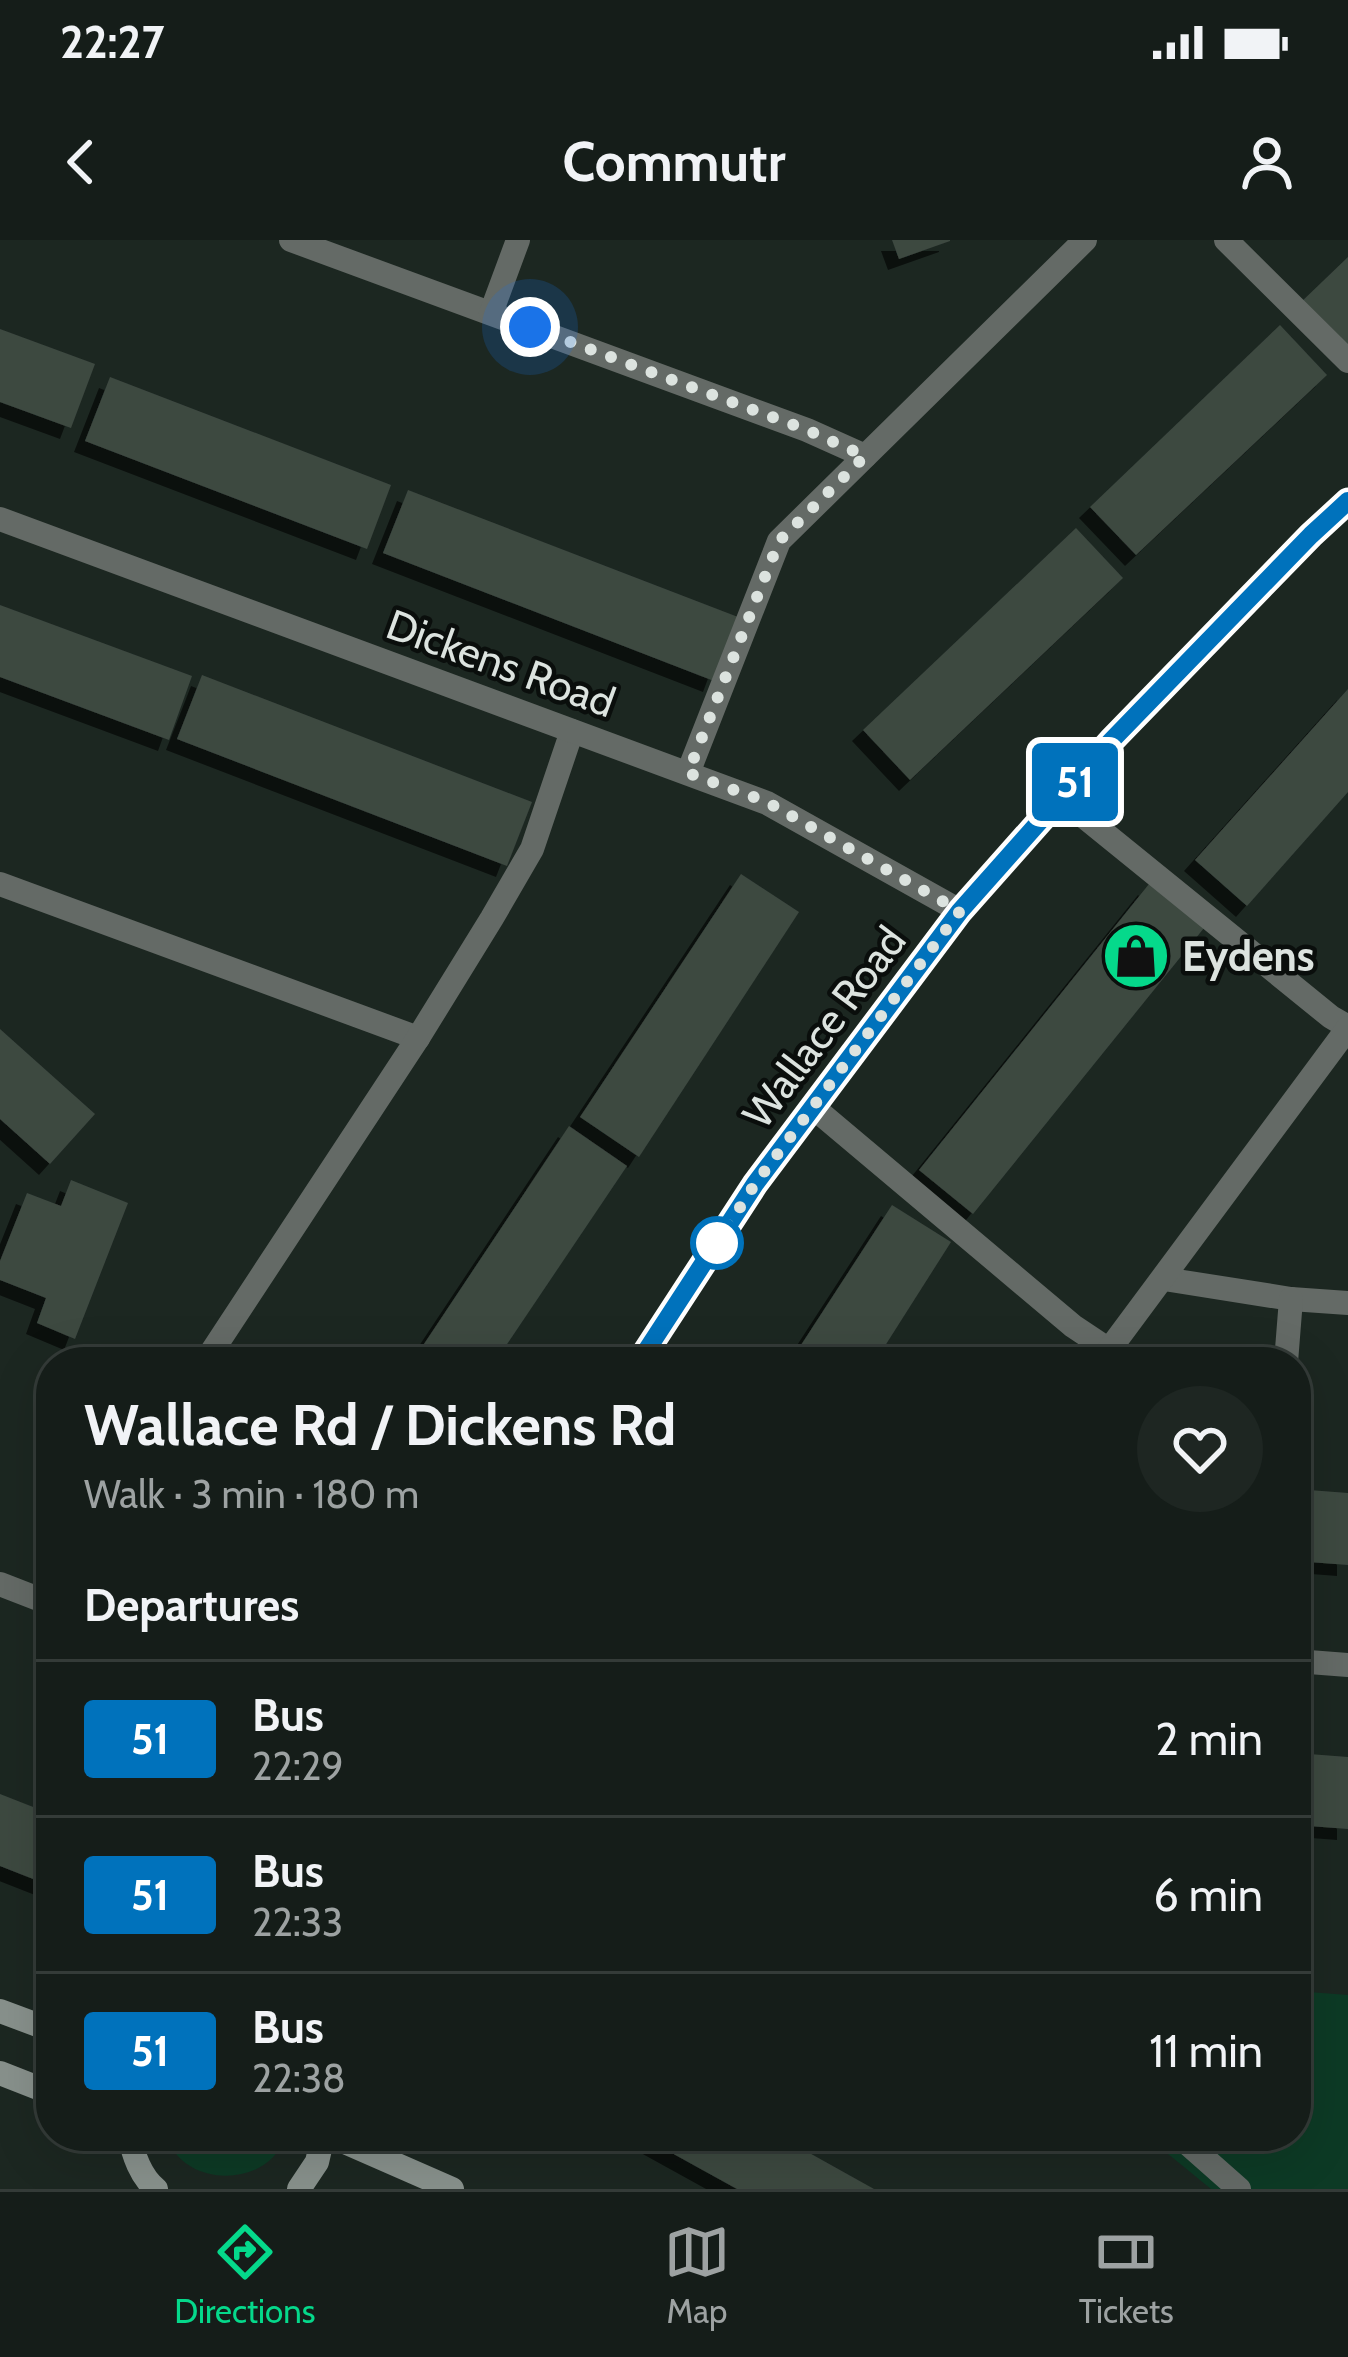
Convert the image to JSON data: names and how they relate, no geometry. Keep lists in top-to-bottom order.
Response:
{
  "streets": {
    "street": ["Dickens Road", "Wallace Road"]
  },
  "crossings": [
    ["Dickens Road", "Wallace Road"]
  ],
  "places": {
    "shop": ["Eydens"]
  },
  "lines": ["bus line 51"],
  "page": {
    "status": "22:27",
    "header": "Commutr",
    "on_map": "51",
    "heading": [
      ["Wallace Rd / Dickens Rd", "Walk · 3 min · 180 m"],
      "Departures"
    ],
    "list": [
      {
        "mark": "51",
        "name": "Bus",
        "note": "22:29",
        "value": "2 min"
      },
      {
        "mark": "51",
        "name": "Bus",
        "note": "22:33",
        "value": "6 min"
      },
      {
        "mark": "51",
        "name": "Bus",
        "note": "22:38",
        "value": "11 min"
      }
    ],
    "tabs": ["Directions", "Map", "Tickets"]
  }
}
